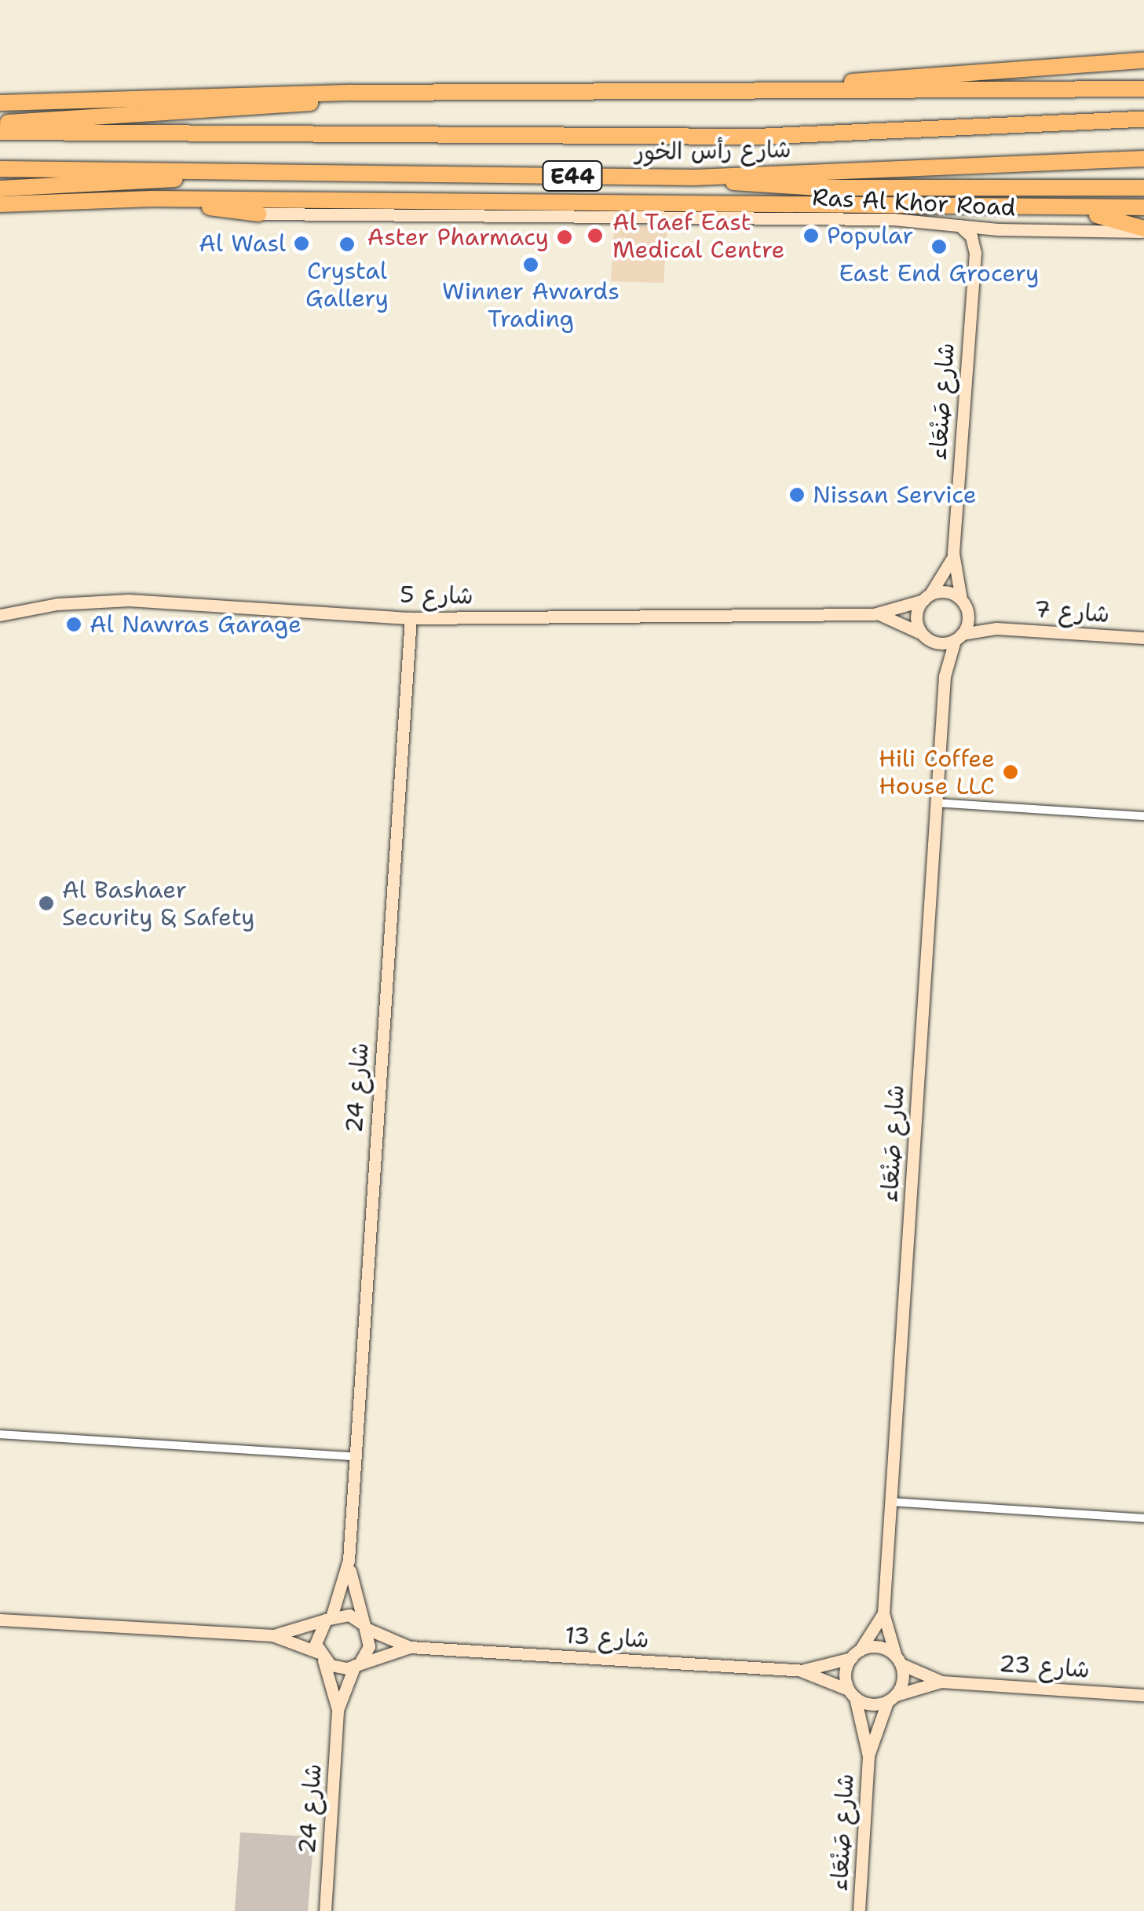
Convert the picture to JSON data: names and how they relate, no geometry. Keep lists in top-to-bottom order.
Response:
{
  "streets": {
    "highway": ["شارع رأس الخور", "E44"],
    "street": [
      "Ras Al Khor Road",
      "شارع صَنْعَاء",
      "شارع 5",
      "شارع 7",
      "شارع 24",
      "شارع 13",
      "شارع 23"
    ]
  },
  "crossings": [
    ["شارع صَنْعَاء", "شارع 5"],
    ["شارع صَنْعَاء", "شارع 7"],
    ["شارع صَنْعَاء", "شارع 13"],
    ["شارع صَنْعَاء", "شارع 23"],
    ["شارع 5", "شارع 7"],
    ["شارع 5", "شارع 24"],
    ["شارع 24", "شارع 13"],
    ["شارع 13", "شارع 23"]
  ],
  "places": [
    "Al Taef East Medical Centre",
    "Popular",
    "Aster Pharmacy",
    "Al Wasl",
    "Crystal Gallery",
    "East End Grocery",
    "Winner Awards Trading",
    "Nissan Service",
    "Al Nawras Garage",
    "Hili Coffee House LLC",
    "Al Bashaer Security & Safety"
  ]
}
